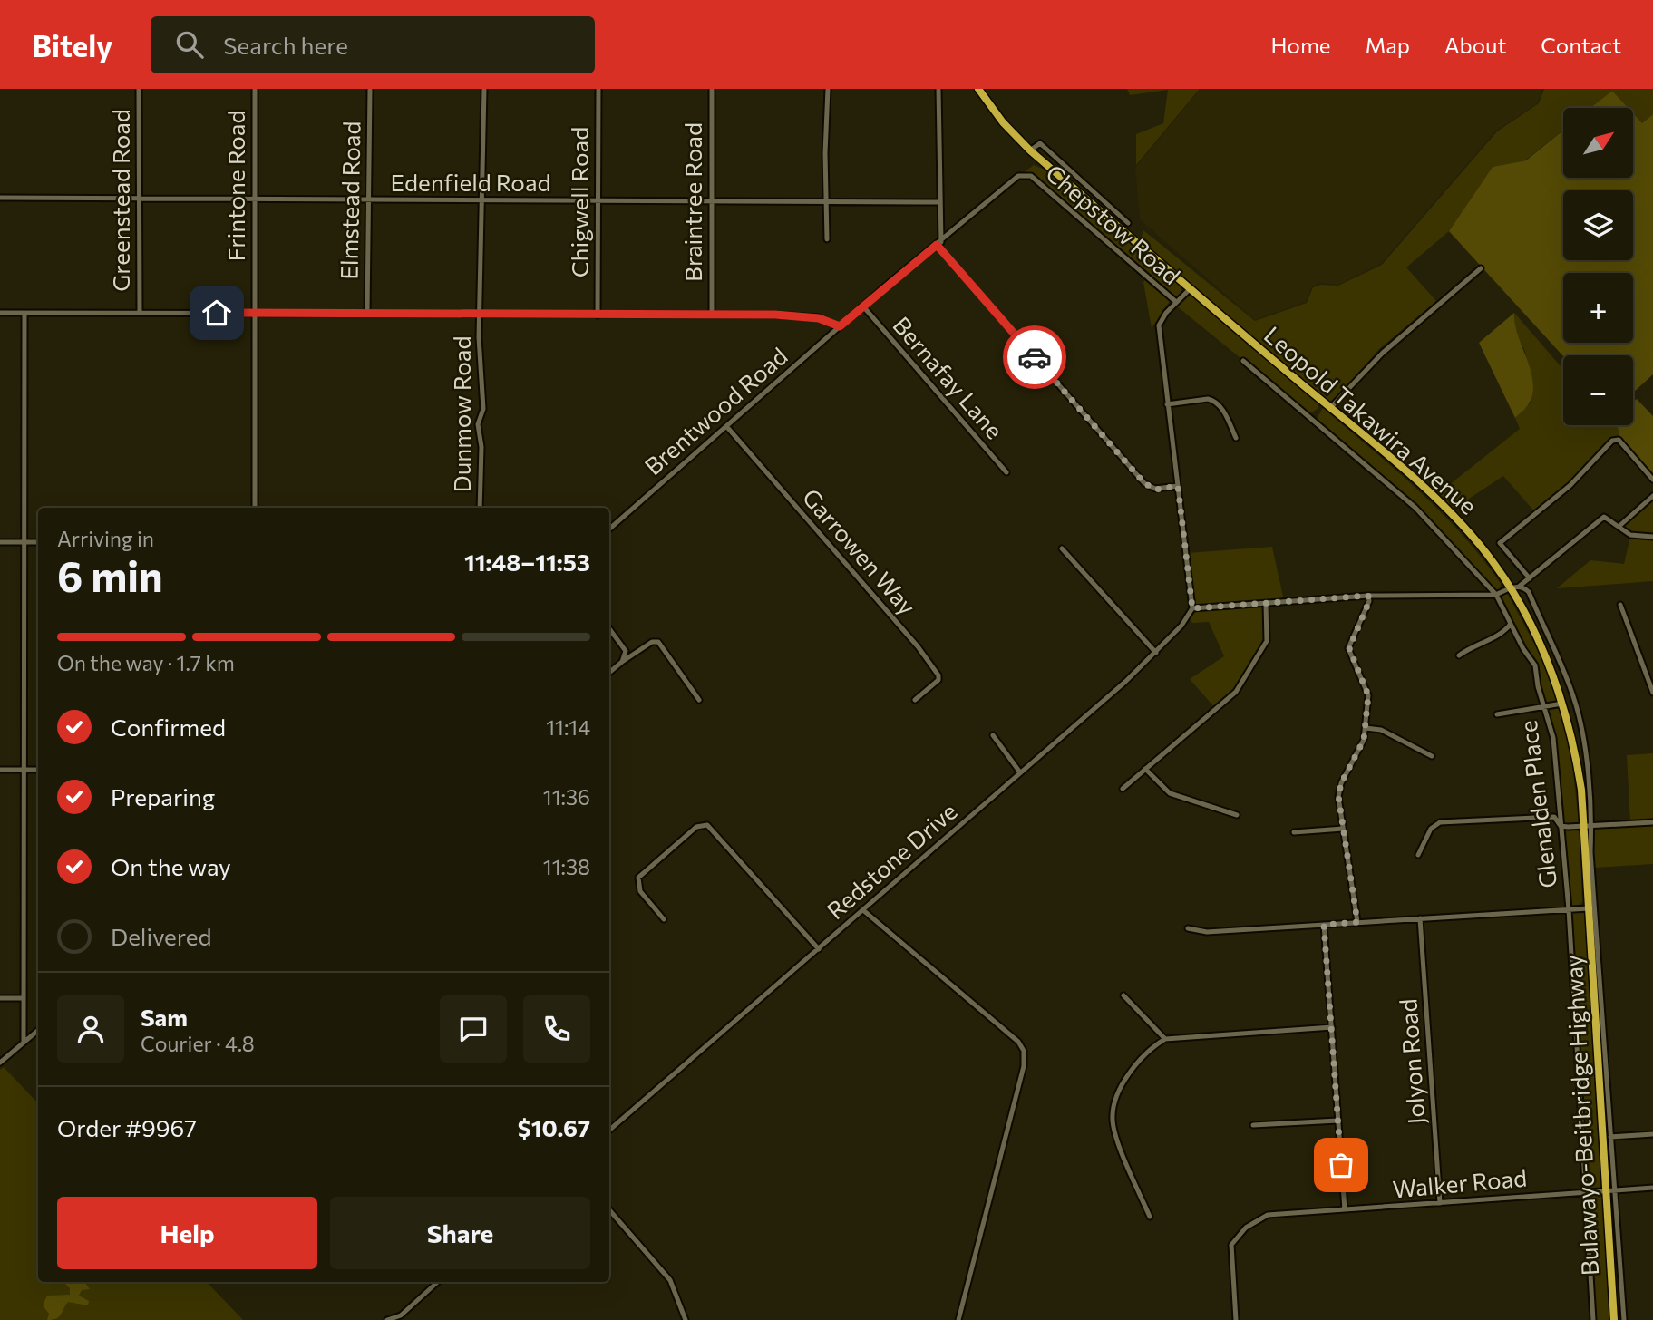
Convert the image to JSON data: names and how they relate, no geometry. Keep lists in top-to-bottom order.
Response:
{
  "streets": {
    "highway": ["Leopold Takawira Avenue", "Bulawayo-Beitbridge Highway"],
    "street": [
      "Edenfield Road",
      "Frintone Road",
      "Greenstead Road",
      "Elmstead Road",
      "Chigwell Road",
      "Braintree Road",
      "Chepstow Road",
      "Bernafay Lane",
      "Brentwood Road",
      "Dunmow Road",
      "Garrowen Way",
      "Glenalden Place",
      "Redstone Drive",
      "Jolyon Road",
      "Walker Road"
    ]
  },
  "crossings": [
    ["Edenfield Road", "Frintone Road"],
    ["Edenfield Road", "Greenstead Road"],
    ["Edenfield Road", "Elmstead Road"],
    ["Edenfield Road", "Chigwell Road"],
    ["Edenfield Road", "Braintree Road"],
    ["Edenfield Road", "Dunmow Road"],
    ["Chepstow Road", "Brentwood Road"],
    ["Bernafay Lane", "Brentwood Road"],
    ["Brentwood Road", "Garrowen Way"],
    ["Leopold Takawira Avenue", "Bulawayo-Beitbridge Highway"],
    ["Glenalden Place", "Walker Road"],
    ["Jolyon Road", "Walker Road"],
    ["Bulawayo-Beitbridge Highway", "Walker Road"]
  ],
  "north": "top right",
  "page": {
    "header": "Bitely",
    "search": "Search here",
    "nav": [
      "Home",
      "Map",
      "About",
      "Contact"
    ],
    "map_buttons": ["+", "−"],
    "heading": ["6 min", "Arriving in", "11:48–11:53"],
    "panel": [
      "Sam",
      "Courier · 4.8",
      "Order #9967",
      "$10.67"
    ],
    "bar": "On the way · 1.7 km",
    "list": [
      ["Confirmed", "11:14"],
      ["Preparing", "11:36"],
      ["On the way", "11:38"],
      "Delivered"
    ],
    "buttons": ["Help", "Share"]
  }
}
